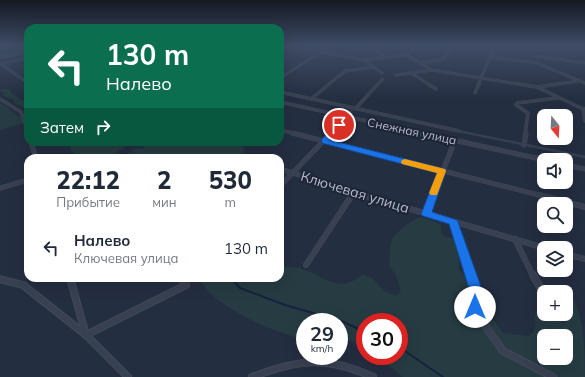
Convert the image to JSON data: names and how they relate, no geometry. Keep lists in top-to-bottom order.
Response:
{
  "streets": {
    "street": ["Снежная улица", "Ключевая улица"]
  },
  "north": "bottom",
  "page": {
    "turn": ["130 m", "Налево"],
    "then": "Затем",
    "map_buttons": ["+", "−"],
    "eta": [
      "22:12",
      "Прибытие",
      "2",
      "мин",
      "530",
      "m"
    ],
    "list": [
      {
        "name": "Налево",
        "note": "Ключевая улица",
        "value": "130 m"
      }
    ],
    "speed": "29 km/h",
    "limit": "30"
  }
}
